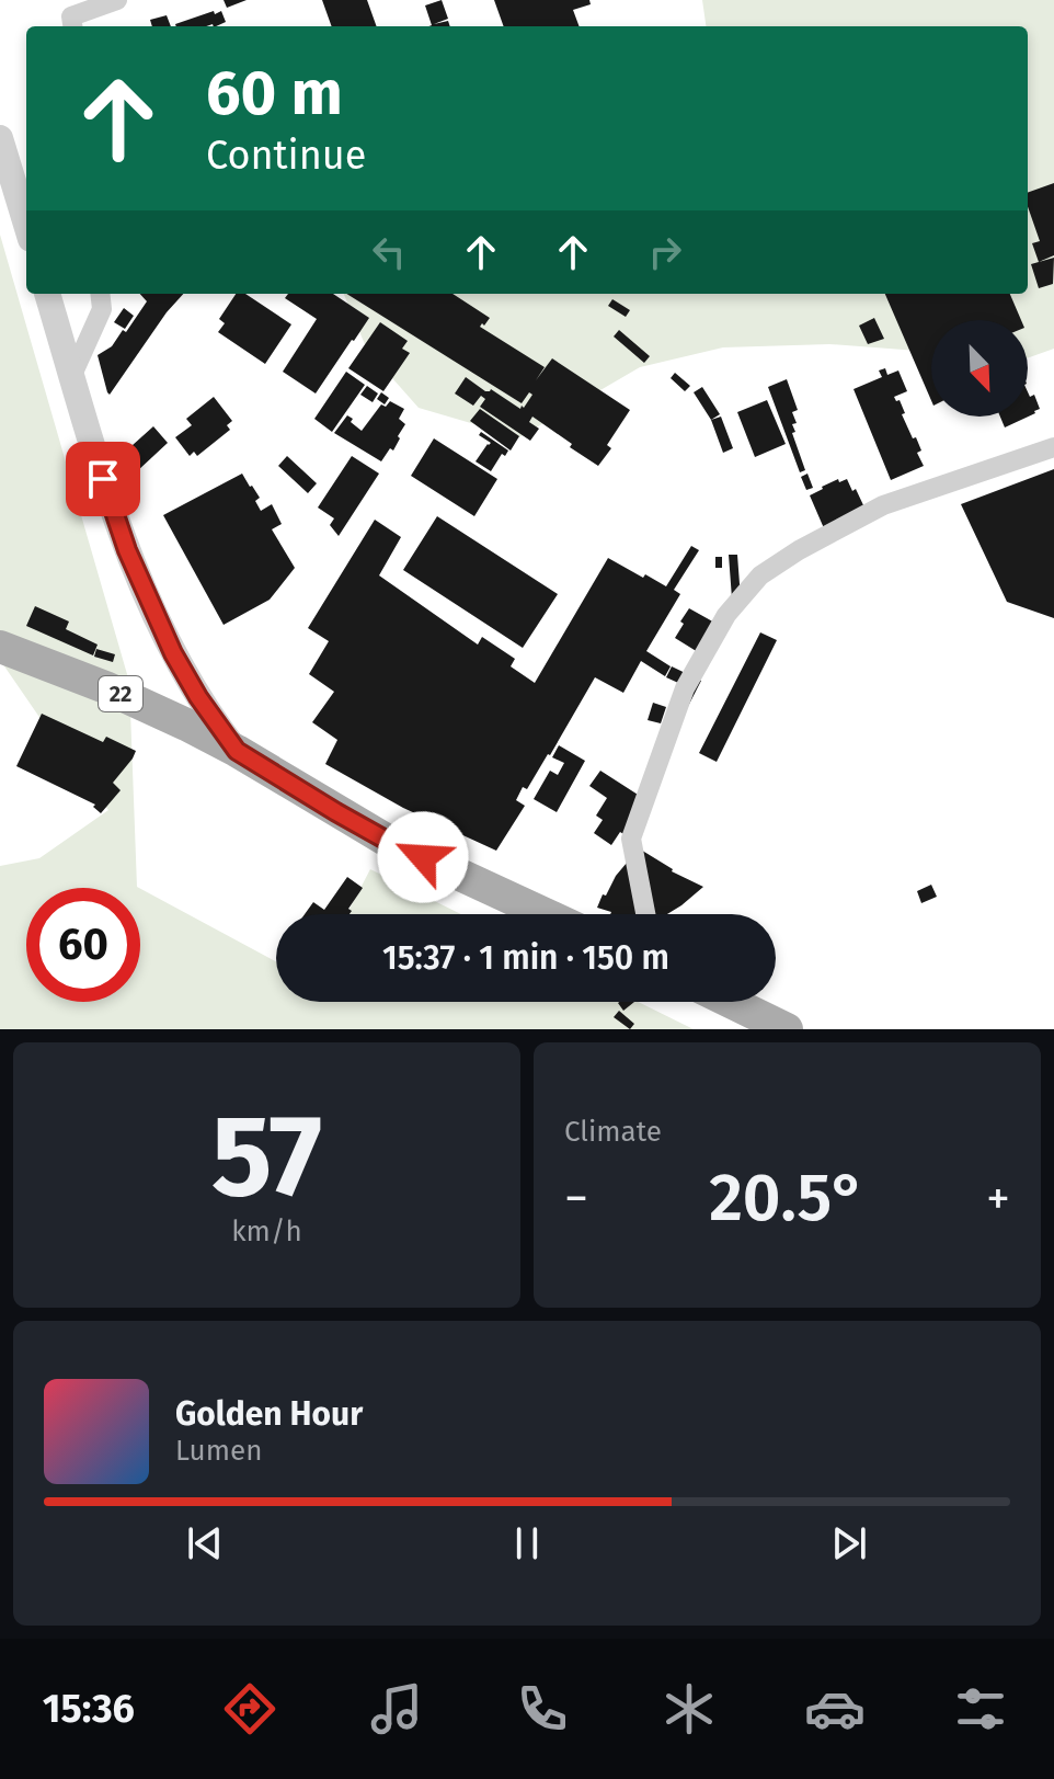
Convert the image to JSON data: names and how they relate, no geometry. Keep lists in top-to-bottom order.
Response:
{
  "streets": {
    "main road": ["22"]
  },
  "north": "bottom right",
  "page": {
    "turn": ["60 m", "Continue"],
    "limit": "60",
    "trip": "15:37 · 1 min · 150 m",
    "tile": [
      ["57", "km/h"],
      "Climate"
    ],
    "heat": ["−", "20.5°", "+"],
    "song": ["Golden Hour", "Lumen"],
    "tabs": "15:36"
  }
}
